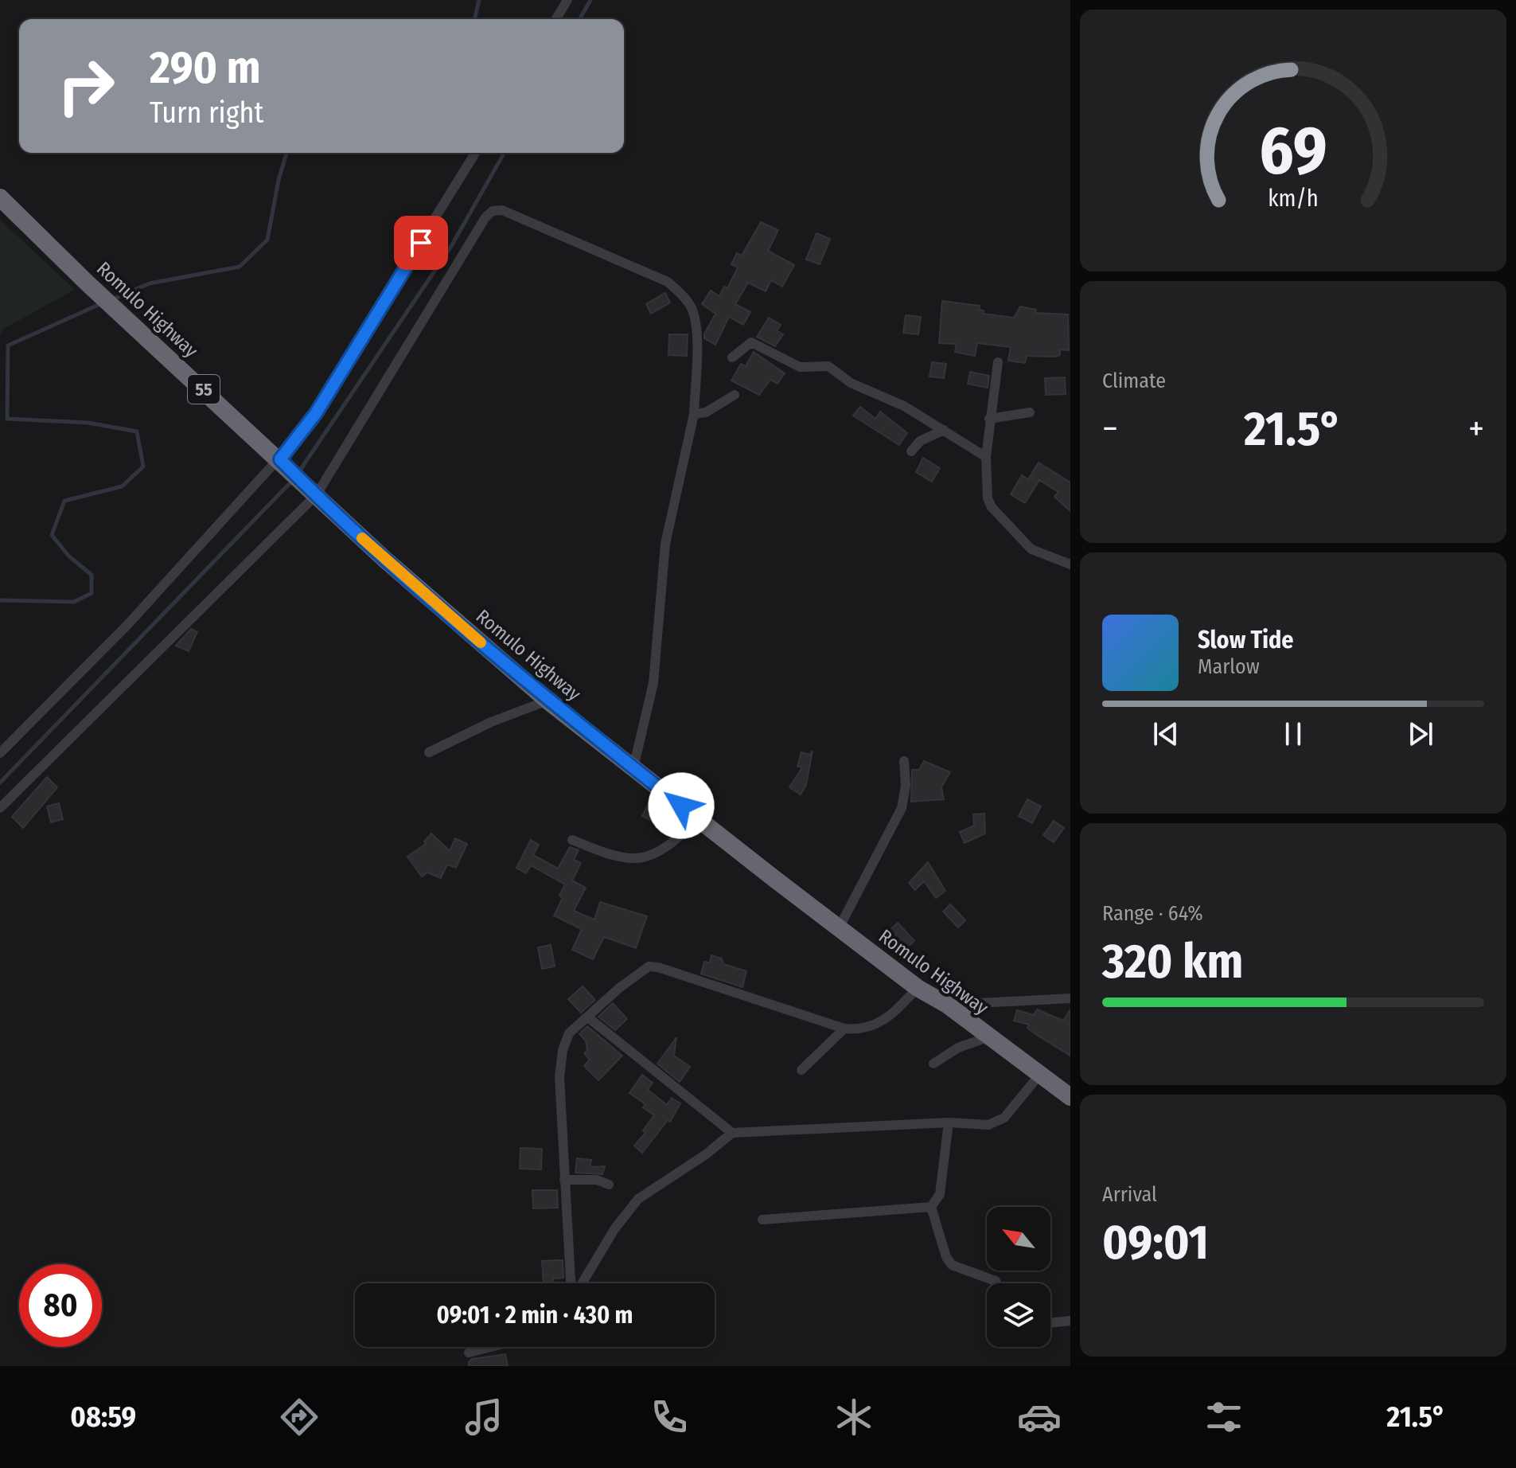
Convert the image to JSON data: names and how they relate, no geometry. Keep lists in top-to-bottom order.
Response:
{
  "streets": {
    "highway": ["Romulo Highway", "55"]
  },
  "north": "top left",
  "page": {
    "turn": ["290 m", "Turn right"],
    "tile": [
      "Climate",
      ["Range · 64%", "320 km"],
      ["Arrival", "09:01"]
    ],
    "heat": ["−", "21.5°", "+"],
    "song": ["Slow Tide", "Marlow"],
    "limit": "80",
    "trip": "09:01 · 2 min · 430 m",
    "tabs": ["08:59", "21.5°"],
    "gauge": ["69", "km/h"]
  }
}
